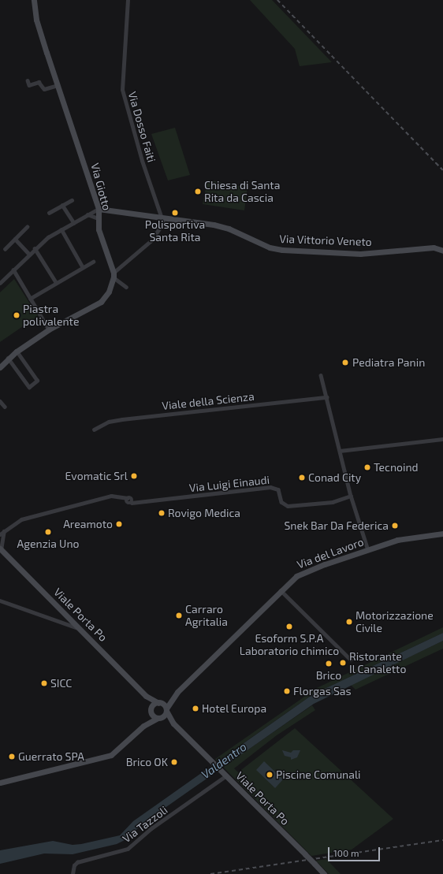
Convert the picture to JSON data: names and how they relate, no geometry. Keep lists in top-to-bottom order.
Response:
{
  "streets": {
    "main road": [
      "Via Giotto",
      "Via Vittorio Veneto",
      "Via del Lavoro",
      "Viale Porta Po"
    ],
    "street": [
      "Via Dosso Faiti",
      "Viale della Scienza",
      "Via Luigi Einaudi",
      "Via Tazzoli"
    ]
  },
  "crossings": [
    ["Via Dosso Faiti", "Via Vittorio Veneto"],
    ["Via Giotto", "Via Vittorio Veneto"],
    ["Viale Porta Po", "Via Tazzoli"]
  ],
  "water": ["Valdentro"],
  "places": [
    "Chiesa di Santa Rita da Cascia",
    "Polisportiva Santa Rita",
    "Piastra polivalente",
    "Pediatra Panin",
    "Tecnoind",
    "Evomatic Srl",
    "Conad City",
    "Rovigo Medica",
    "Areamoto",
    "Snek Bar Da Federica",
    "Agenzia Uno",
    "Carraro Agritalia",
    "Motorizzazione Civile",
    "Esoform S.P.A Laboratorio chimico",
    "Ristorante Il Canaletto",
    "Brico",
    "SICC",
    "Florgas Sas",
    "Hotel Europa",
    "Guerrato SPA",
    "Brico OK",
    "Piscine Comunali"
  ],
  "scale_bar": "100 m"
}
